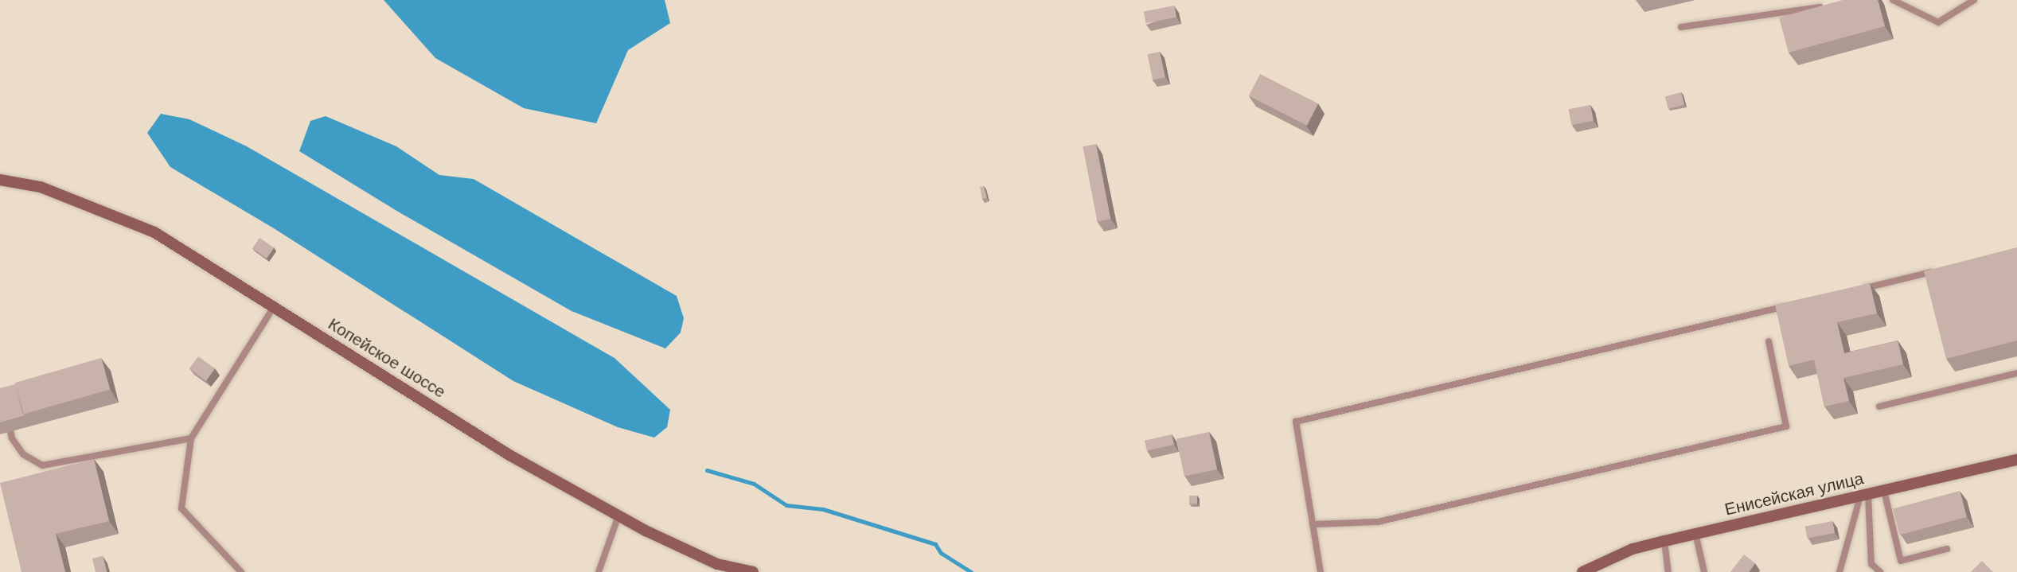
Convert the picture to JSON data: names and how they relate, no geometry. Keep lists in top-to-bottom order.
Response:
{
  "streets": {
    "street": ["Копейское шоссе", "Енисейская улица"]
  }
}
